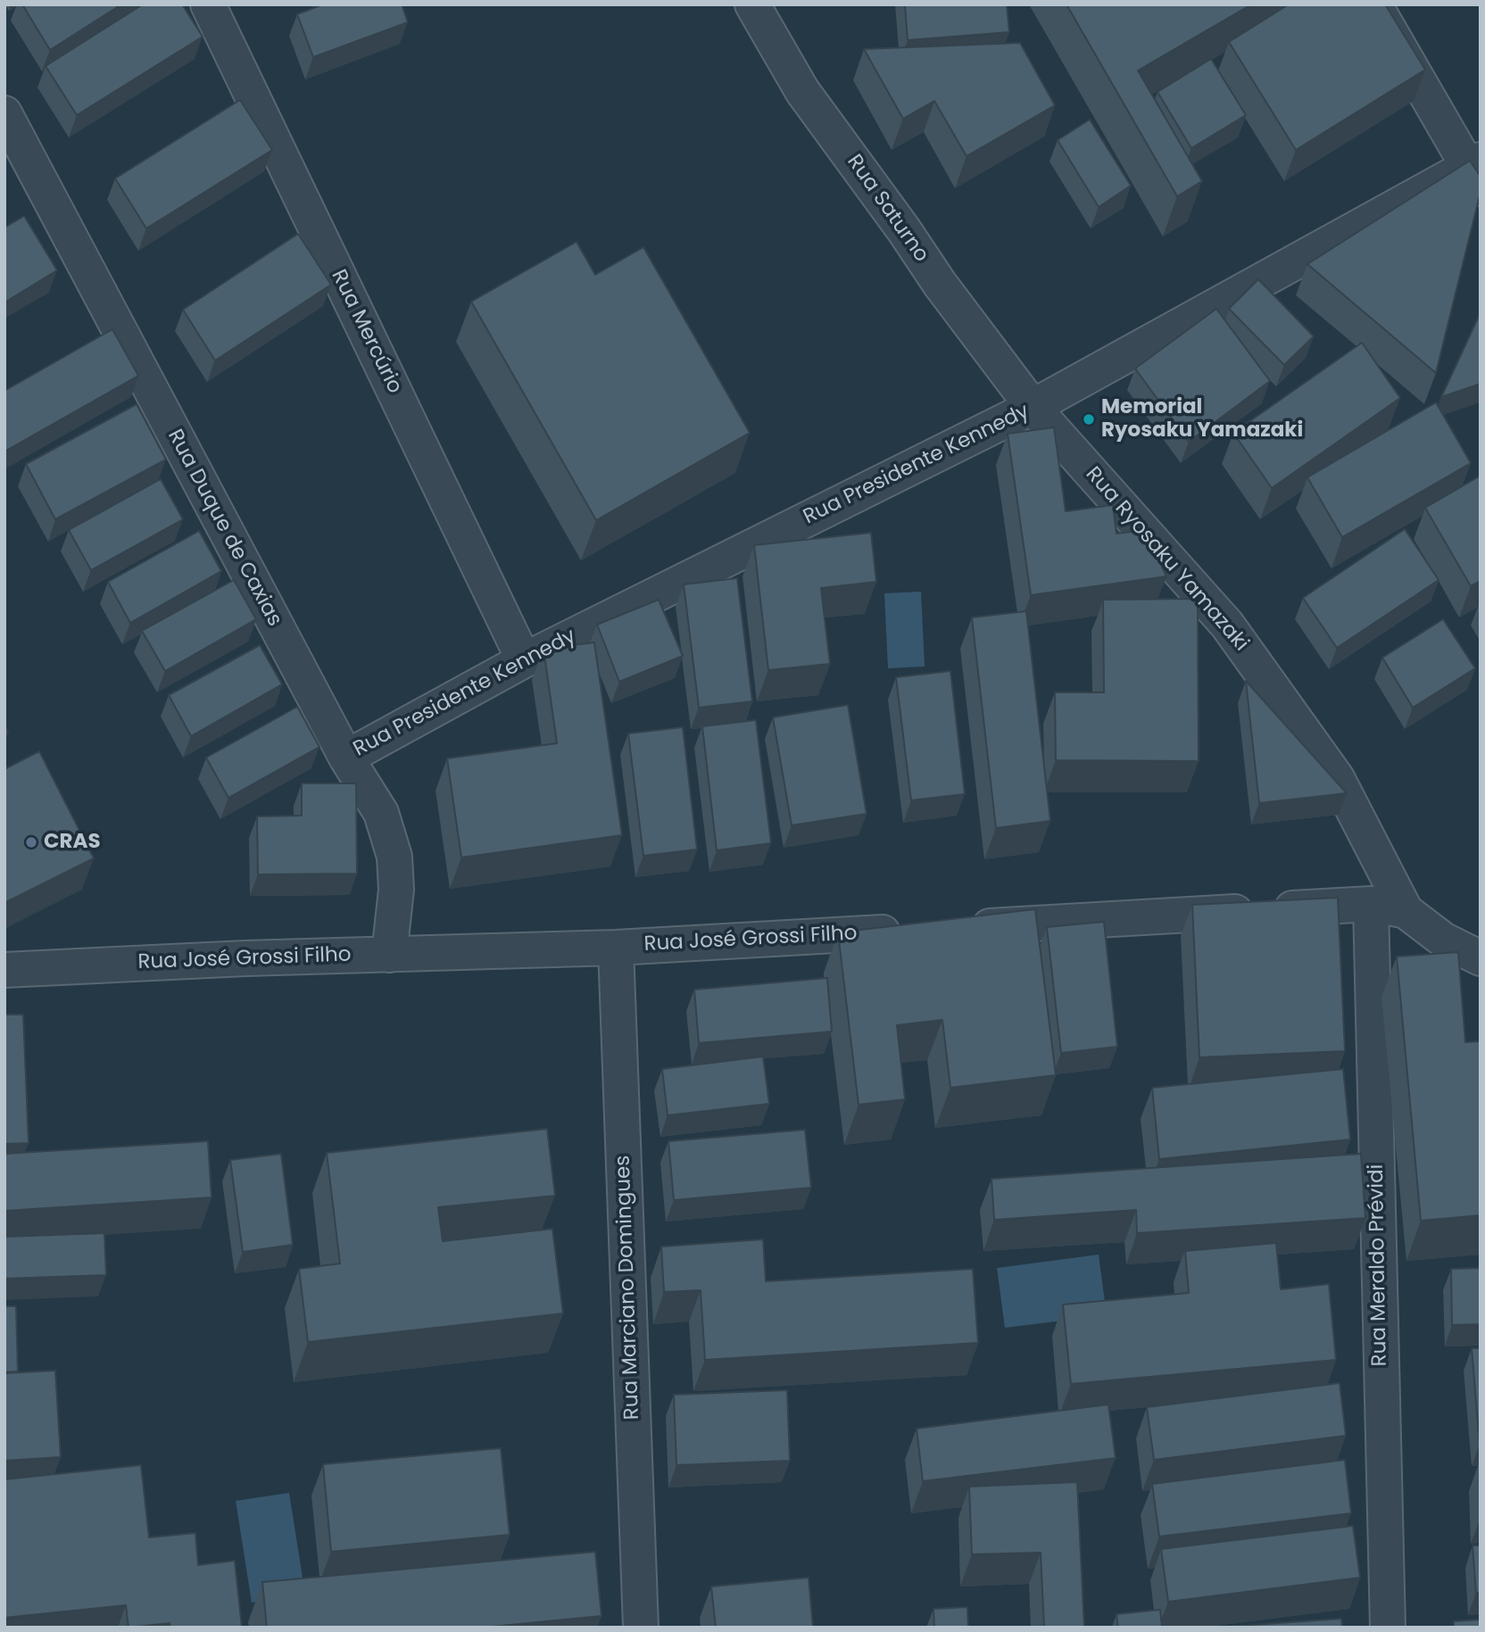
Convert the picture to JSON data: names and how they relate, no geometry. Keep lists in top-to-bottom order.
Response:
{
  "streets": {
    "street": [
      "Rua Saturno",
      "Rua Mercúrio",
      "Rua Presidente Kennedy",
      "Rua Duque de Caxias",
      "Rua Ryosaku Yamazaki",
      "Rua José Grossi Filho",
      "Rua Meraldo Prévidi",
      "Rua Marciano Domingues"
    ]
  },
  "crossings": [
    ["Rua Saturno", "Rua Presidente Kennedy"],
    ["Rua Saturno", "Rua Ryosaku Yamazaki"],
    ["Rua Mercúrio", "Rua Presidente Kennedy"],
    ["Rua Presidente Kennedy", "Rua Duque de Caxias"],
    ["Rua Presidente Kennedy", "Rua Ryosaku Yamazaki"],
    ["Rua Duque de Caxias", "Rua José Grossi Filho"],
    ["Rua José Grossi Filho", "Rua Marciano Domingues"]
  ],
  "places": ["Memorial Ryosaku Yamazaki", "CRAS"]
}
